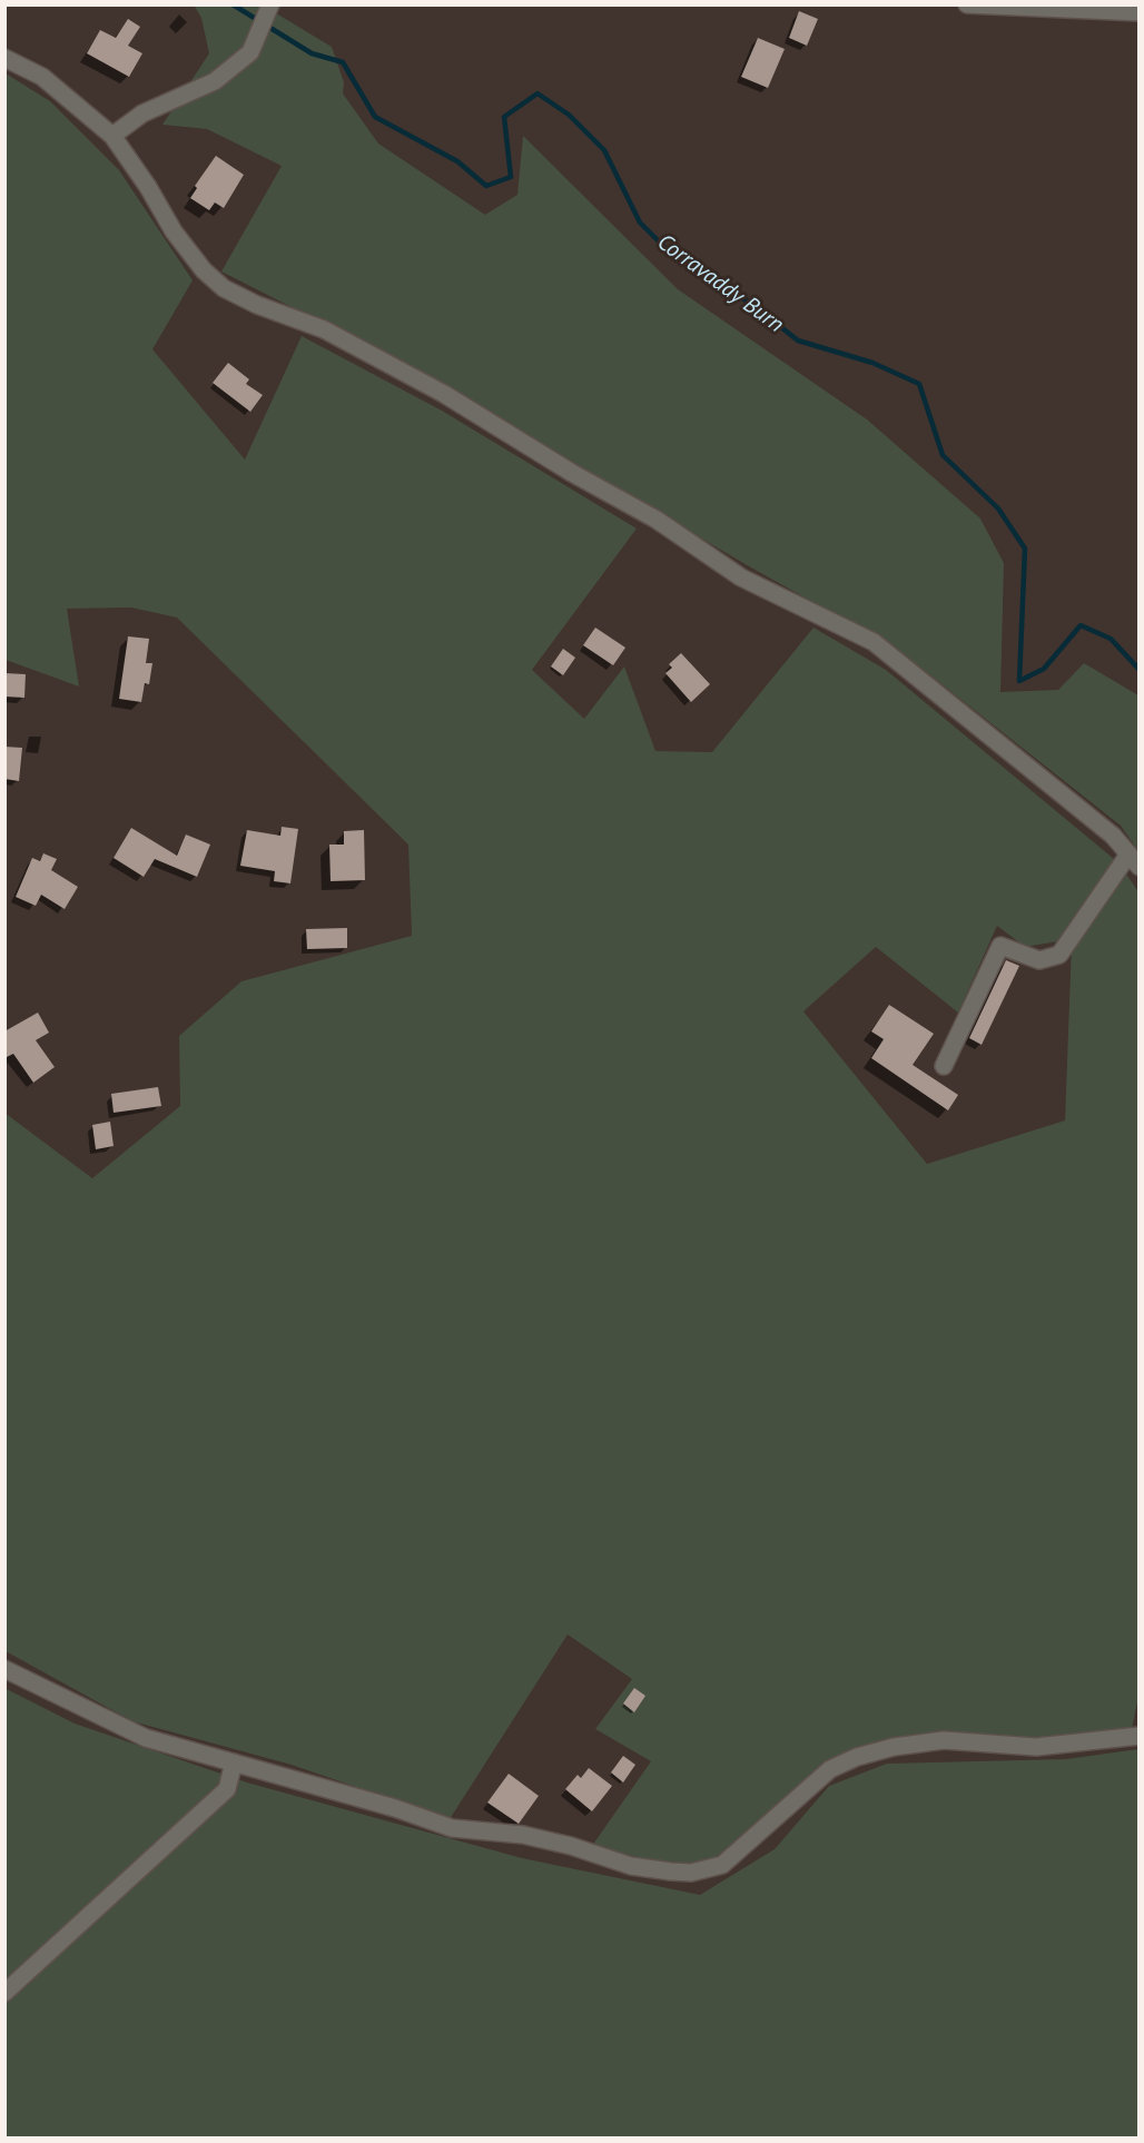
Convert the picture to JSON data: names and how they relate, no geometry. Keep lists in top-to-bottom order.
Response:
{
  "water": ["Corravaddy Burn"]
}
